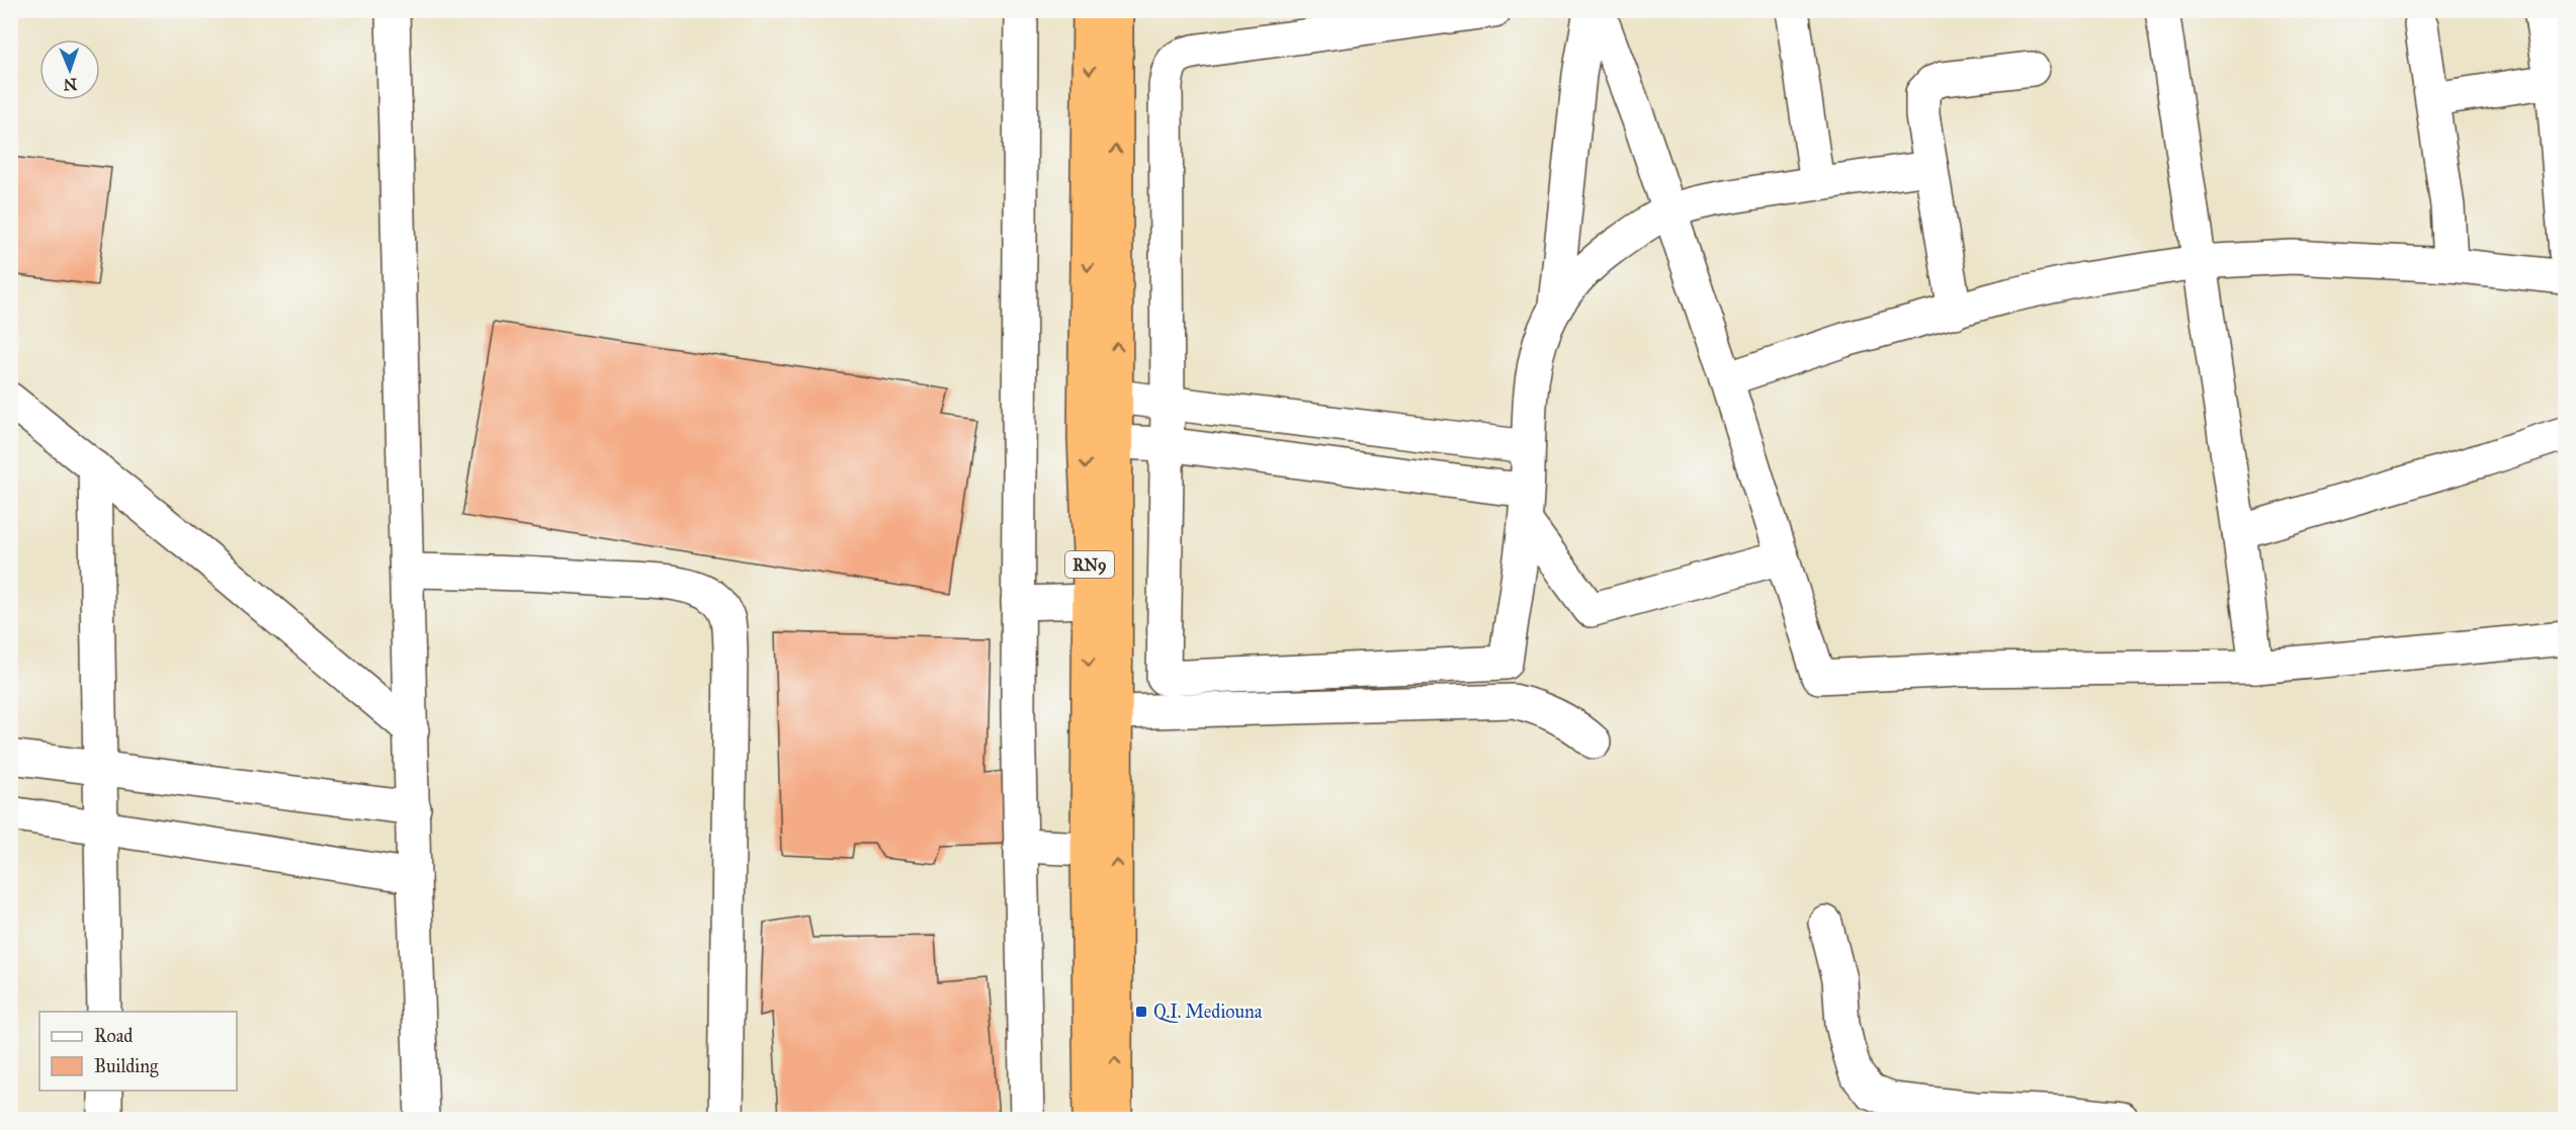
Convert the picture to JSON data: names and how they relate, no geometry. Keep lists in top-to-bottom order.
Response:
{
  "streets": {
    "highway": ["RN9"]
  },
  "places": {
    "transit": ["Q.I. Mediouna"]
  },
  "legend": ["Road", "Building"],
  "north": "bottom"
}
